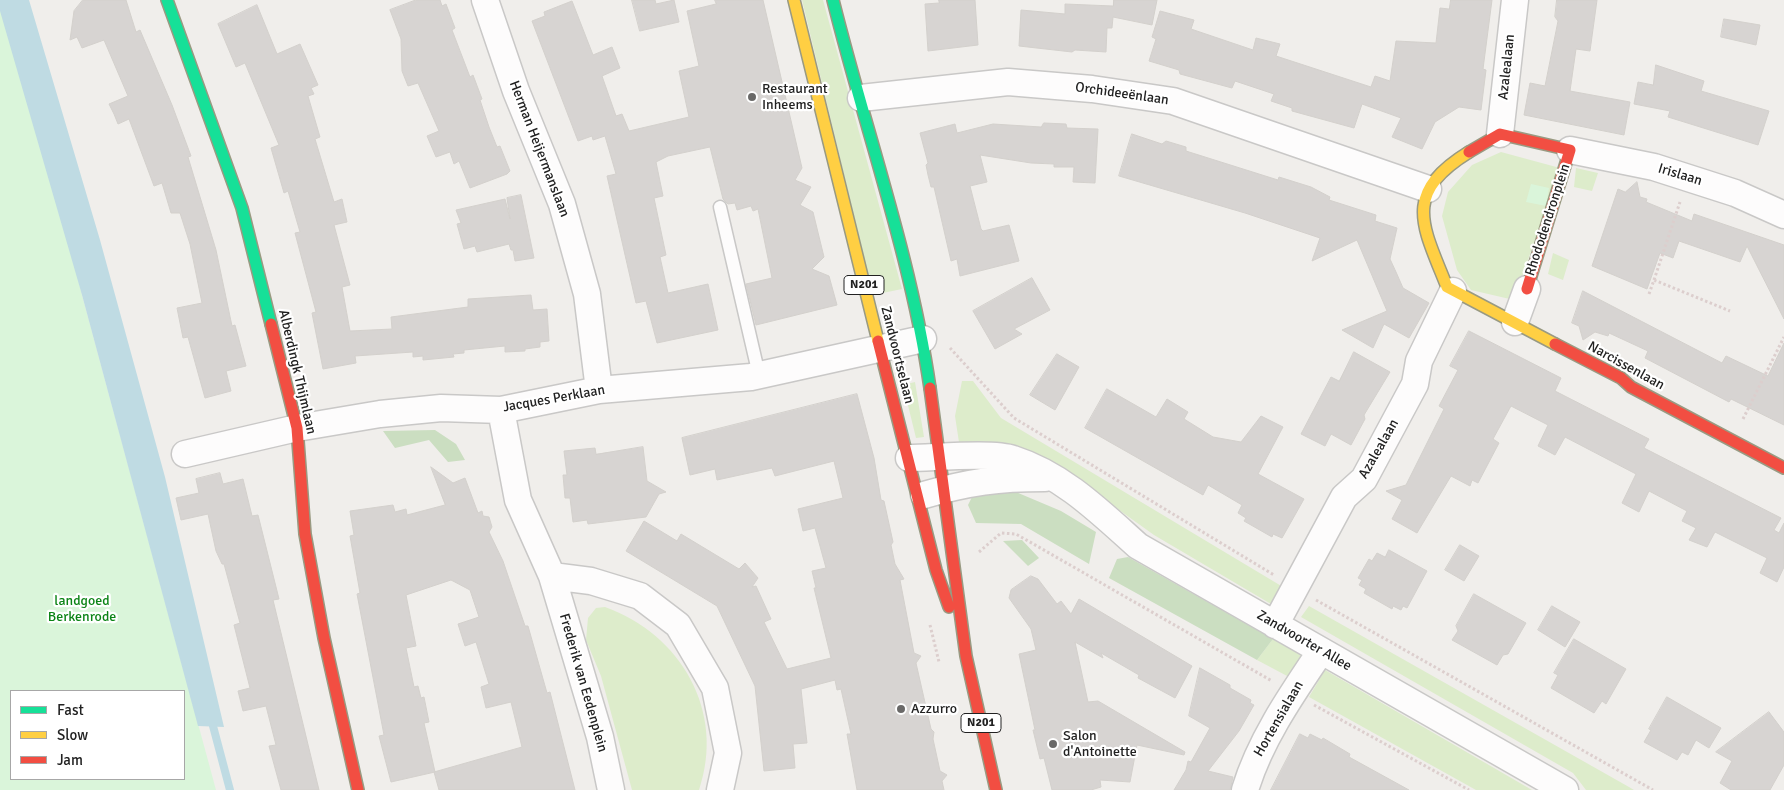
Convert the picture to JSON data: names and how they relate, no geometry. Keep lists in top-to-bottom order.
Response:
{
  "streets": {
    "street": [
      "Azalealaan",
      "Orchideeënlaan",
      "Herman Heijermanslaan",
      "Irislaan",
      "Rhododendronplein",
      "N201",
      "Zandvoortselaan",
      "Narcissenlaan",
      "Alberdingk Thijmlaan",
      "Jacques Perklaan",
      "Zandvoorter Allee",
      "Frederik van Eedenplein",
      "Hortensialaan"
    ]
  },
  "crossings": [
    ["Azalealaan", "Rhododendronplein"],
    ["Azalealaan", "Narcissenlaan"],
    ["Azalealaan", "Zandvoorter Allee"],
    ["Orchideeënlaan", "Zandvoortselaan"],
    ["Herman Heijermanslaan", "Jacques Perklaan"],
    ["Irislaan", "Rhododendronplein"],
    ["Rhododendronplein", "Narcissenlaan"],
    ["Zandvoortselaan", "Jacques Perklaan"],
    ["Zandvoortselaan", "Zandvoorter Allee"],
    ["Alberdingk Thijmlaan", "Jacques Perklaan"],
    ["Jacques Perklaan", "Frederik van Eedenplein"],
    ["Zandvoorter Allee", "Hortensialaan"]
  ],
  "parks": ["landgoed Berkenrode"],
  "places": ["Restaurant Inheems", "Azzurro", "Salon d'Antoinette"],
  "legend": ["Fast", "Slow", "Jam"]
}
